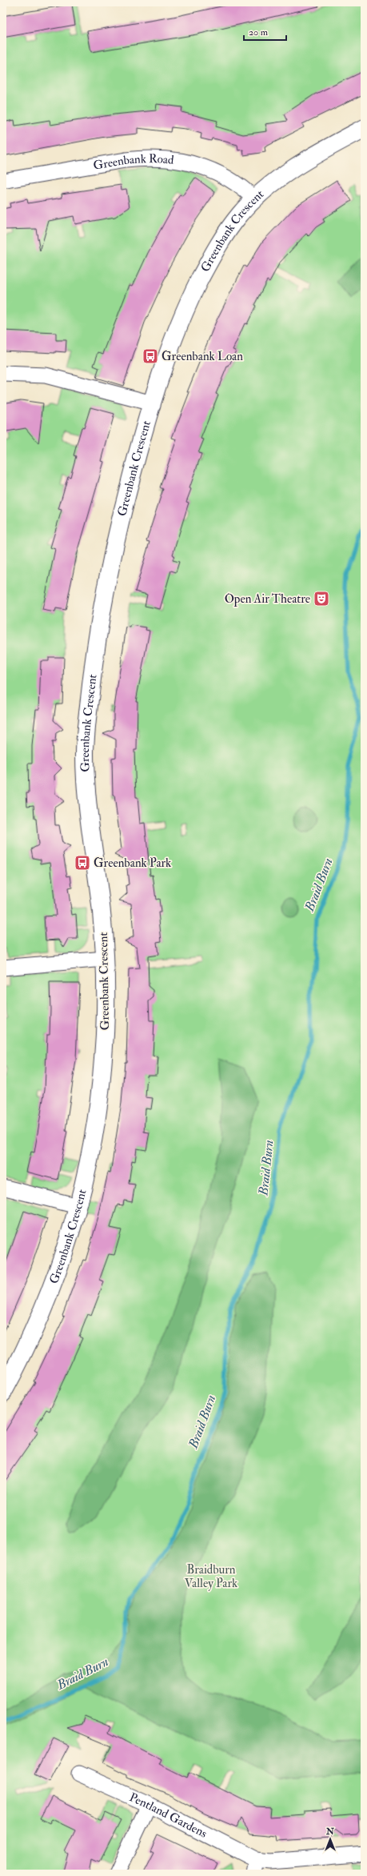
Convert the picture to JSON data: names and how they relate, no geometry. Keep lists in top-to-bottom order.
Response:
{
  "streets": {
    "street": ["Greenbank Road", "Greenbank Crescent", "Pentland Gardens"]
  },
  "crossings": [
    ["Greenbank Road", "Greenbank Crescent"]
  ],
  "water": ["Braid Burn"],
  "parks": ["Braidburn Valley Park"],
  "places": {
    "bus stop": ["Greenbank Loan", "Greenbank Park"],
    "theatre": ["Open Air Theatre"]
  },
  "scale_bar": "20 m",
  "north": "top"
}
